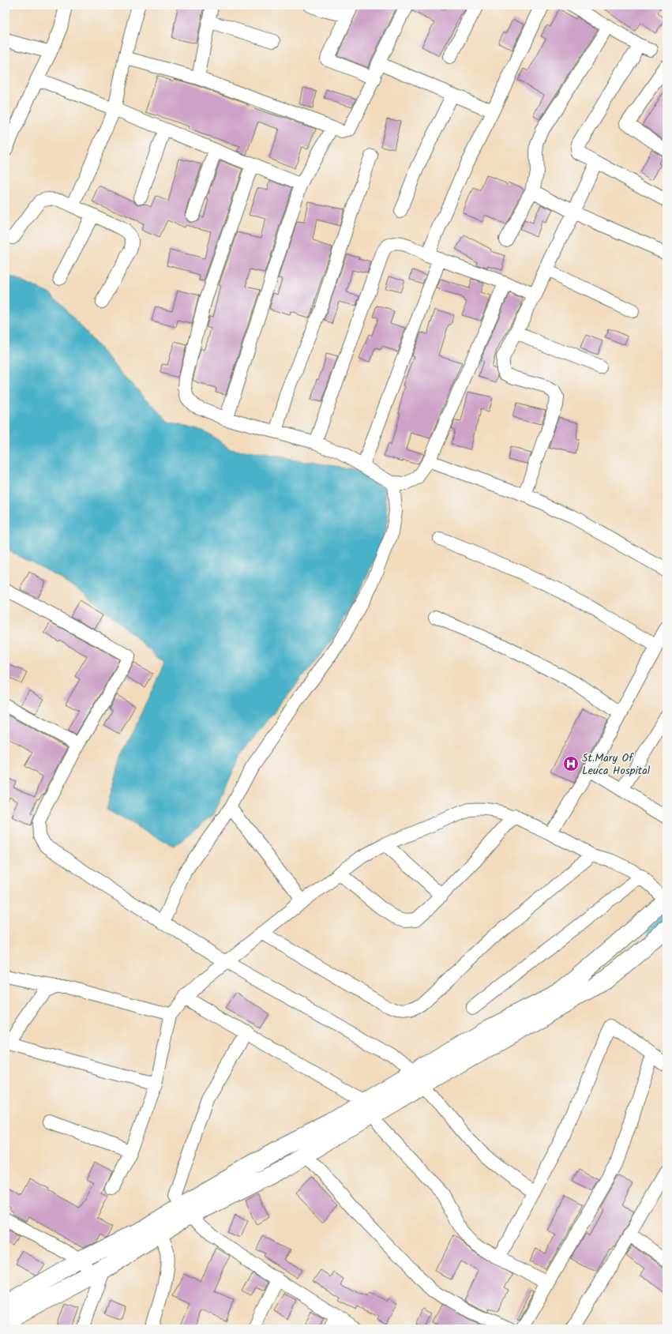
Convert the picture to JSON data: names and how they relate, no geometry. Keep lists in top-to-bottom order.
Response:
{
  "places": {
    "hospital": ["St.Mary Of Leuca Hospital"]
  }
}
